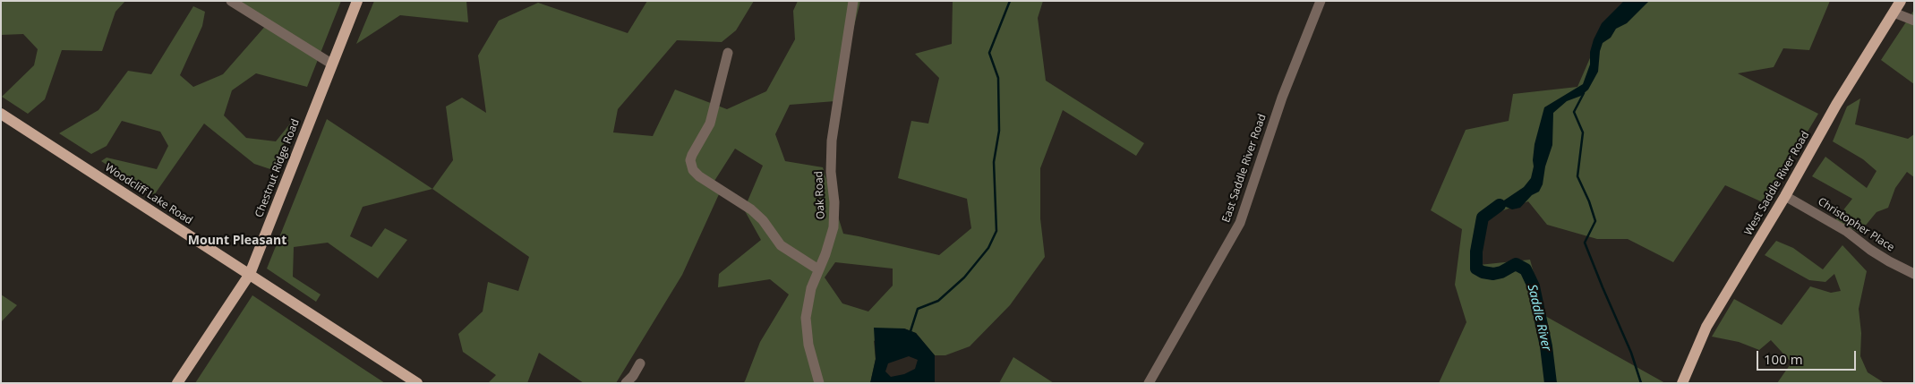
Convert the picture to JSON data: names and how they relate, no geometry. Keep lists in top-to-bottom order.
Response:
{
  "streets": {
    "main road": ["Chestnut Ridge Road", "West Saddle River Road", "Woodcliff Lake Road"],
    "street": ["East Saddle River Road", "Oak Road", "Christopher Place"]
  },
  "crossings": [
    ["Chestnut Ridge Road", "Woodcliff Lake Road"],
    ["West Saddle River Road", "Christopher Place"]
  ],
  "districts": ["Mount Pleasant"],
  "water": ["Saddle River"],
  "scale_bar": "100 m"
}
